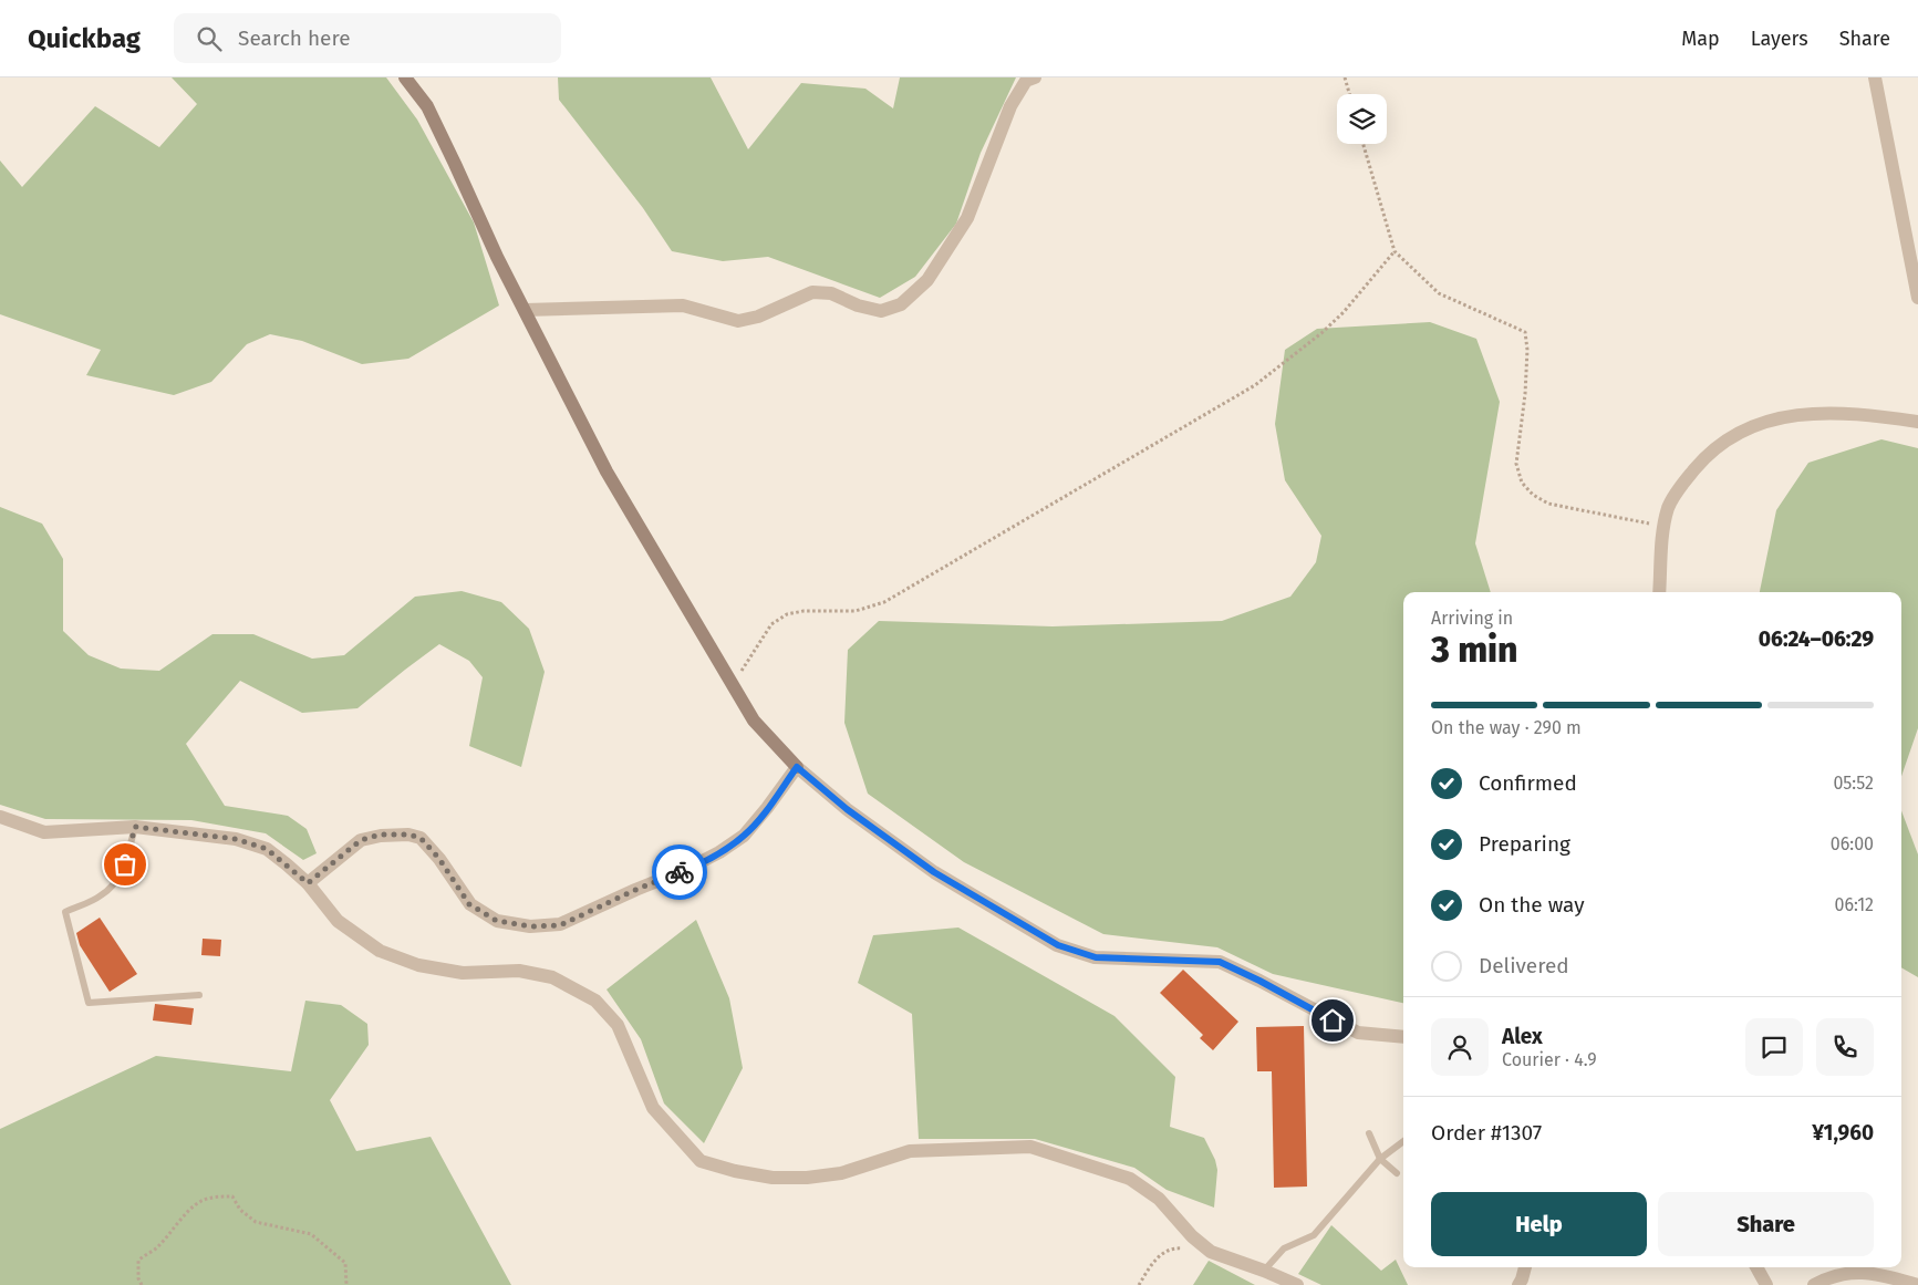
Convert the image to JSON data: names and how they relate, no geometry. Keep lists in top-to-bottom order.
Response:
{
  "page": {
    "header": "Quickbag",
    "search": "Search here",
    "nav": ["Map", "Layers", "Share"],
    "heading": ["3 min", "Arriving in", "06:24–06:29"],
    "panel": [
      "Alex",
      "Courier · 4.9",
      "Order #1307",
      "¥1,960"
    ],
    "bar": "On the way · 290 m",
    "list": [
      ["Confirmed", "05:52"],
      ["Preparing", "06:00"],
      ["On the way", "06:12"],
      "Delivered"
    ],
    "buttons": ["Help", "Share"]
  }
}
